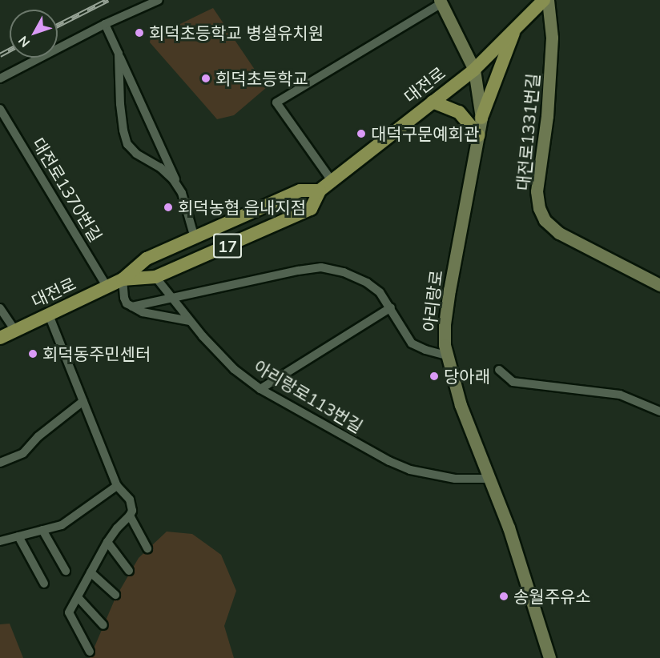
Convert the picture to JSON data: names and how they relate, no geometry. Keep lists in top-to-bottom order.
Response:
{
  "streets": {
    "main road": [
      "대전로",
      "대전로1331번길",
      "17",
      "아리랑로"
    ],
    "street": ["대전로1370번길", "아리랑로113번길"]
  },
  "crossings": [
    ["대전로", "대전로1331번길"],
    ["대전로", "대전로1370번길"],
    ["대전로", "아리랑로"],
    ["대전로", "아리랑로113번길"],
    ["아리랑로", "아리랑로113번길"]
  ],
  "places": [
    "회덕초등학교 병설유치원",
    "회덕초등학교",
    "대덕구문예회관",
    "회덕농협 읍내지점",
    "회덕동주민센터",
    "당아래",
    "송월주유소"
  ],
  "north": "bottom left"
}
